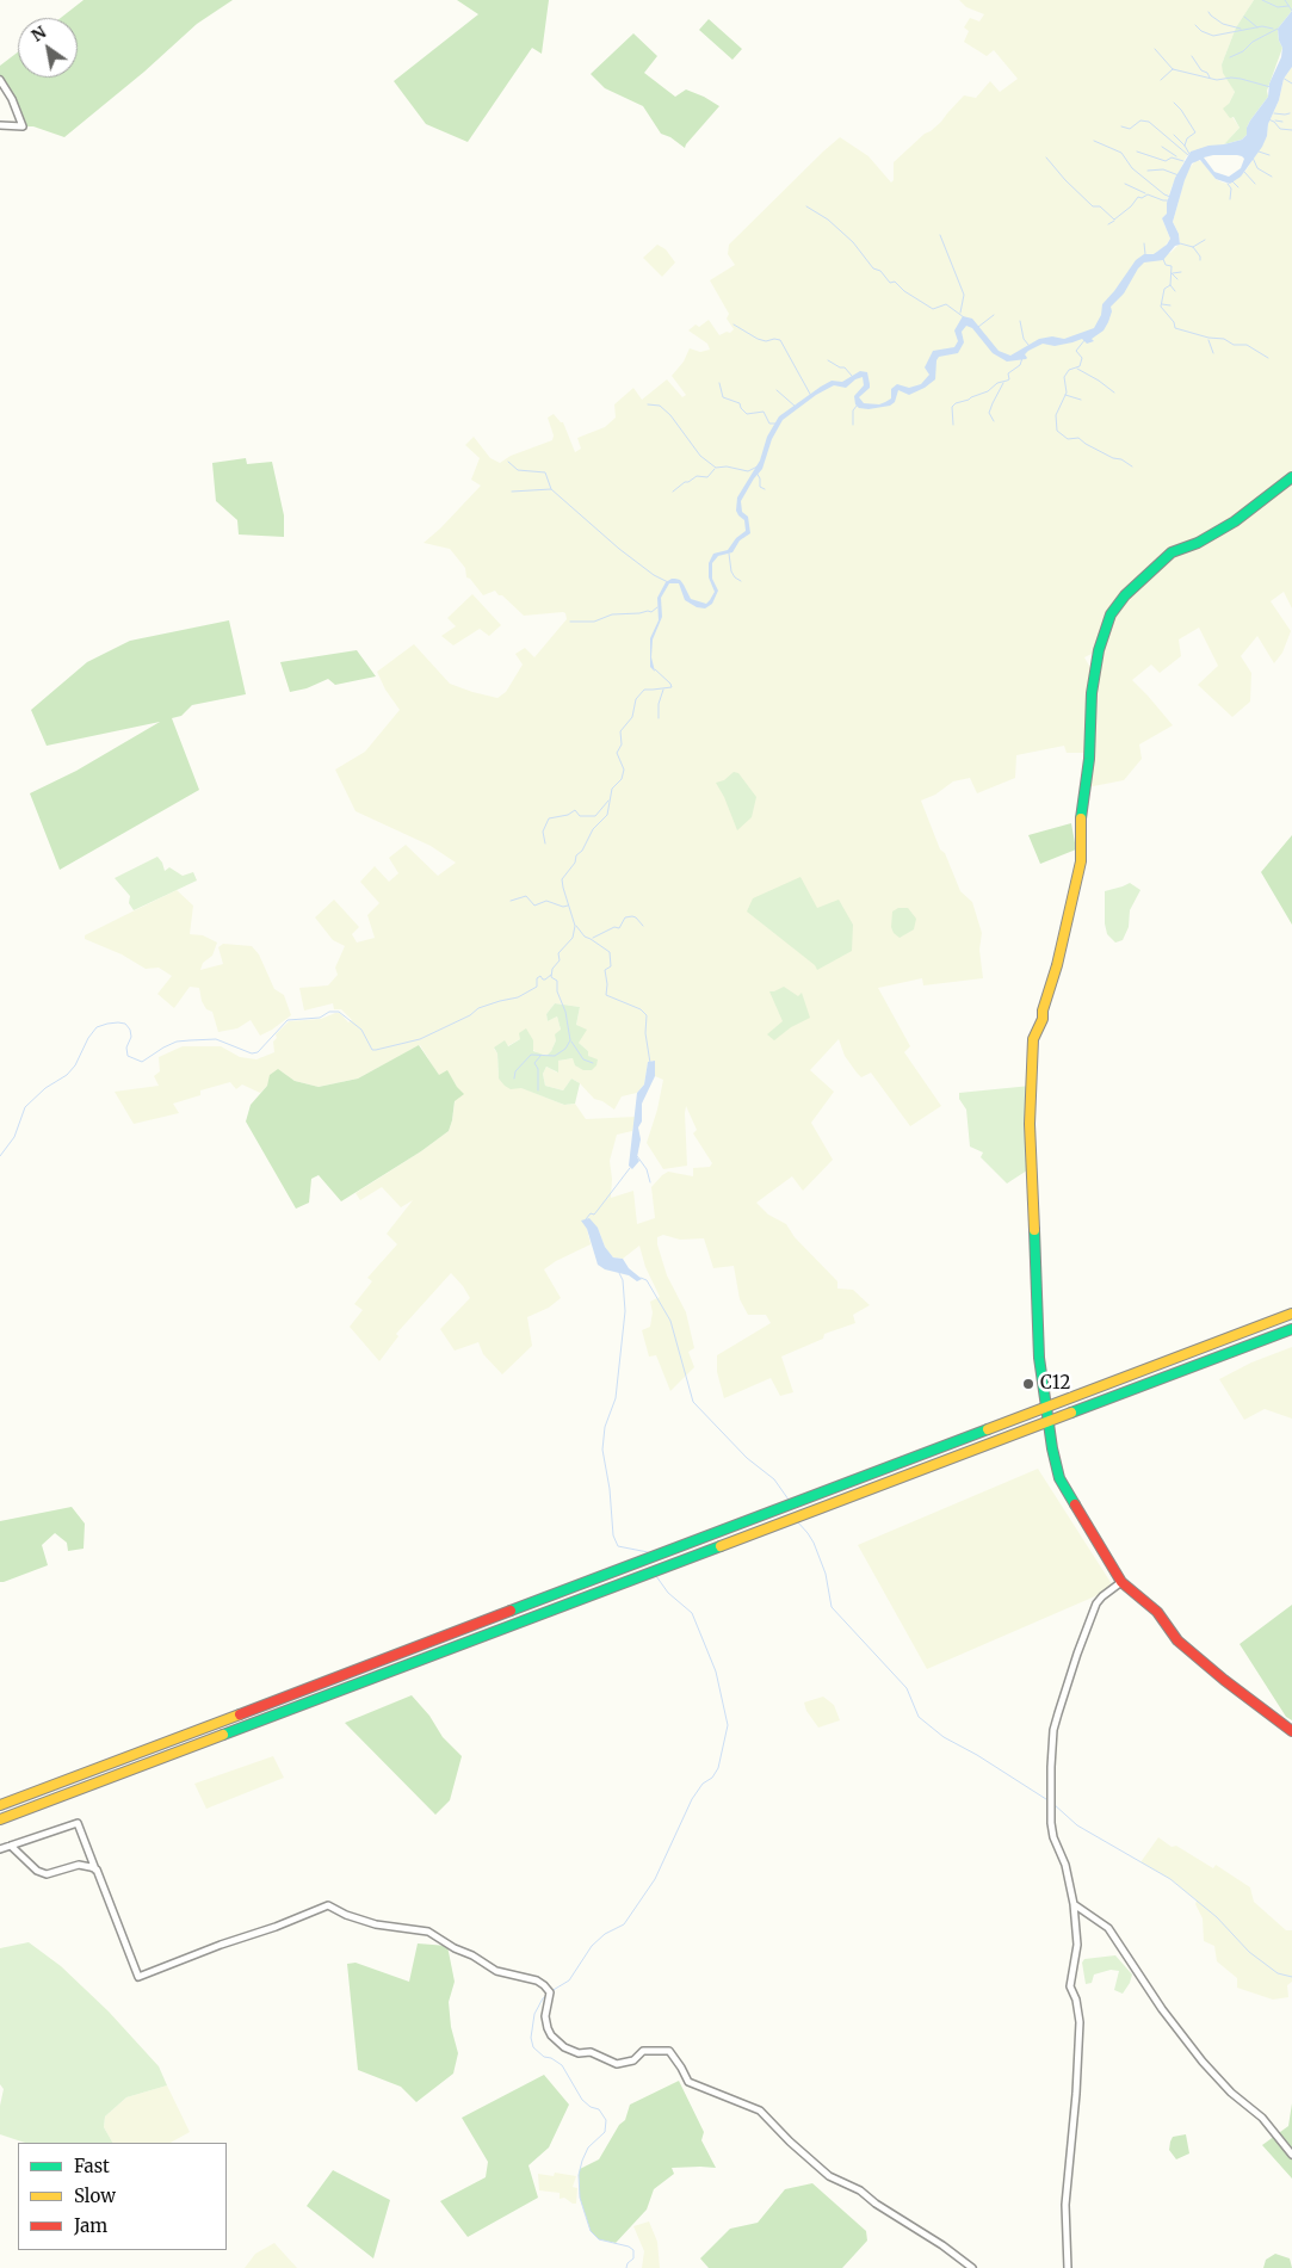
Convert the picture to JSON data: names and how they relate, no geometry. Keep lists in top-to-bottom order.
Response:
{
  "places": ["C12"],
  "legend": ["Fast", "Slow", "Jam"],
  "north": "top left"
}
